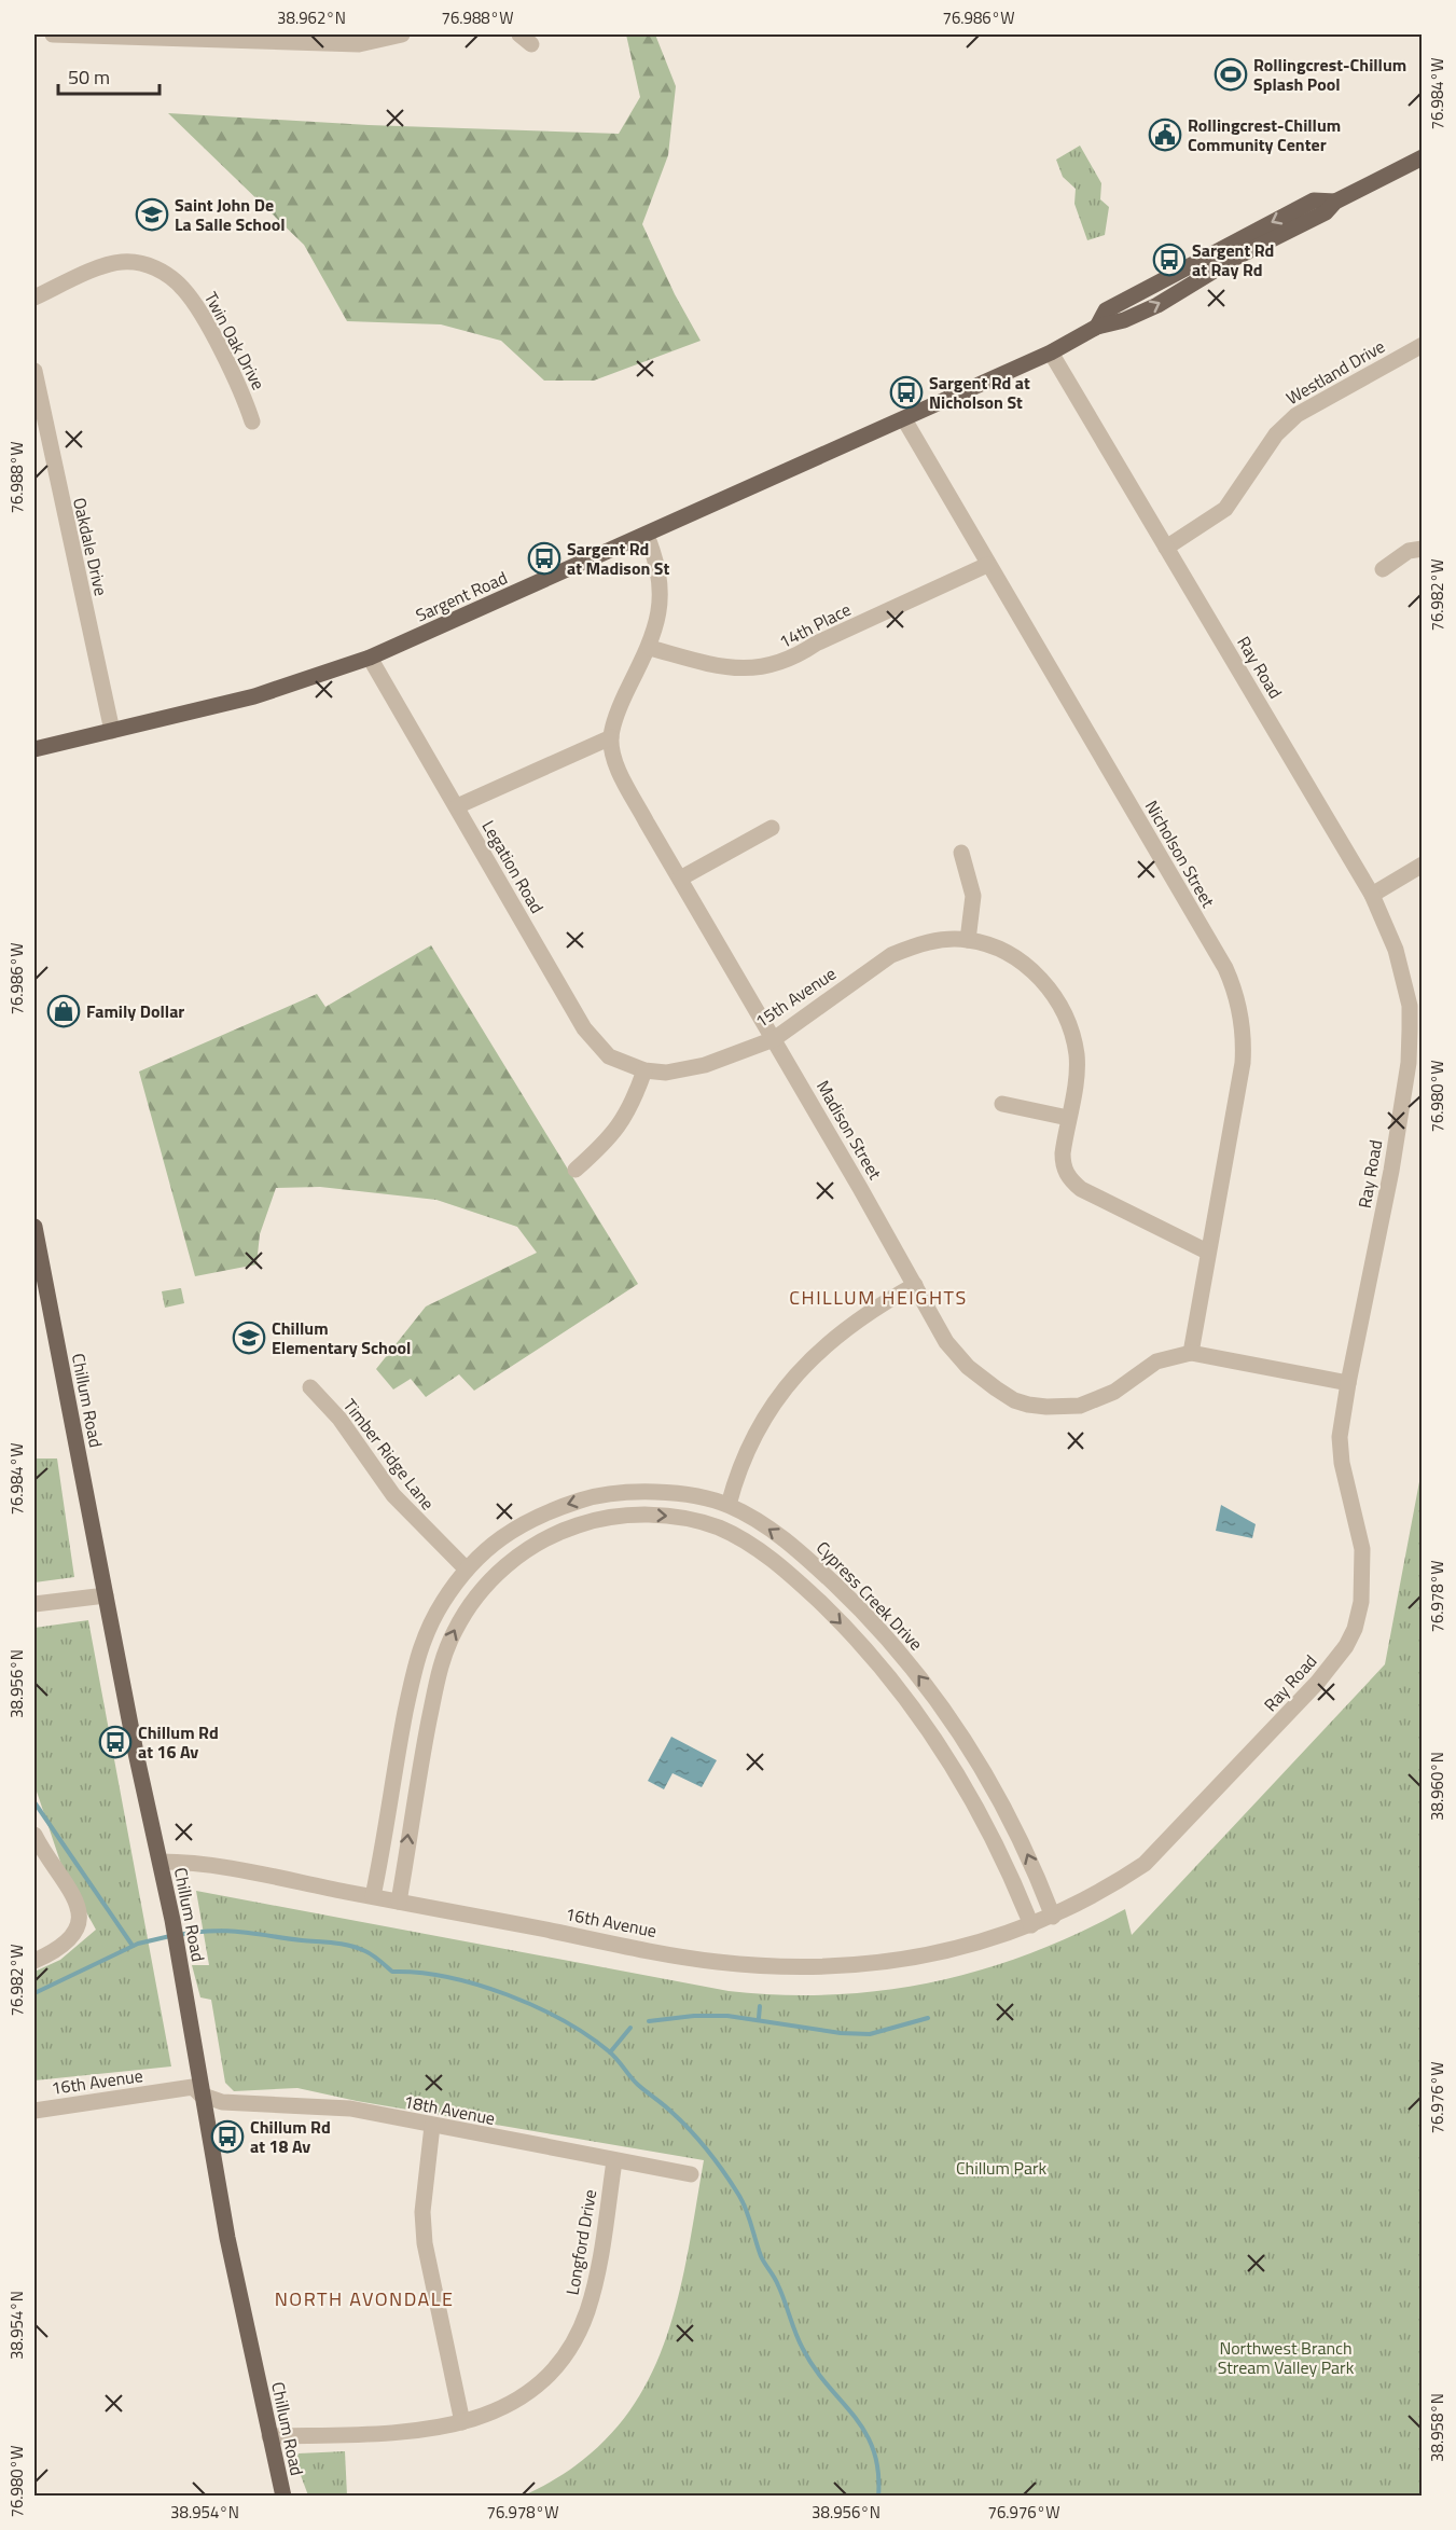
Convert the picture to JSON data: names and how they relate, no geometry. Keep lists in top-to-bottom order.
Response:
{
  "streets": {
    "main road": ["Sargent Road", "Chillum Road"],
    "street": [
      "Twin Oak Drive",
      "Westland Drive",
      "Oakdale Drive",
      "14th Place",
      "Ray Road",
      "Nicholson Street",
      "Legation Road",
      "15th Avenue",
      "Madison Street",
      "Timber Ridge Lane",
      "Cypress Creek Drive",
      "16th Avenue",
      "18th Avenue",
      "Longford Drive"
    ]
  },
  "crossings": [
    ["Westland Drive", "Ray Road"],
    ["Oakdale Drive", "Sargent Road"],
    ["Sargent Road", "Ray Road"],
    ["Sargent Road", "Nicholson Street"],
    ["Sargent Road", "Legation Road"],
    ["Sargent Road", "Madison Street"],
    ["14th Place", "Nicholson Street"],
    ["14th Place", "Madison Street"],
    ["Ray Road", "Madison Street"],
    ["Ray Road", "Cypress Creek Drive"],
    ["Ray Road", "16th Avenue"],
    ["Nicholson Street", "15th Avenue"],
    ["Nicholson Street", "Madison Street"],
    ["Legation Road", "15th Avenue"],
    ["15th Avenue", "Madison Street"],
    ["Chillum Road", "16th Avenue"],
    ["Chillum Road", "18th Avenue"],
    ["Chillum Road", "Longford Drive"],
    ["Timber Ridge Lane", "Cypress Creek Drive"],
    ["Cypress Creek Drive", "16th Avenue"],
    ["16th Avenue", "18th Avenue"],
    ["18th Avenue", "Longford Drive"]
  ],
  "one_way": ["Cypress Creek Drive"],
  "districts": ["CHILLUM HEIGHTS", "NORTH AVONDALE"],
  "parks": ["Chillum Park", "Northwest Branch Stream Valley Park"],
  "places": {
    "sports": ["Rollingcrest-Chillum Splash Pool"],
    "public building": ["Rollingcrest-Chillum Community Center"],
    "school or university": ["Saint John De La Salle School", "Chillum Elementary School"],
    "bus stop": [
      "Sargent Rd at Ray Rd",
      "Sargent Rd at Nicholson St",
      "Sargent Rd at Madison St",
      "Chillum Rd at 16 Av",
      "Chillum Rd at 18 Av"
    ],
    "shop": ["Family Dollar"]
  },
  "scale_bar": "50 m",
  "coordinates": [
    "38.962°N",
    "76.988°W",
    "76.986°W",
    "76.984°W",
    "76.982°W",
    "76.980°W",
    "76.978°W",
    "38.956°N",
    "38.960°N",
    "76.976°W",
    "38.954°N",
    "38.958°N"
  ]
}
